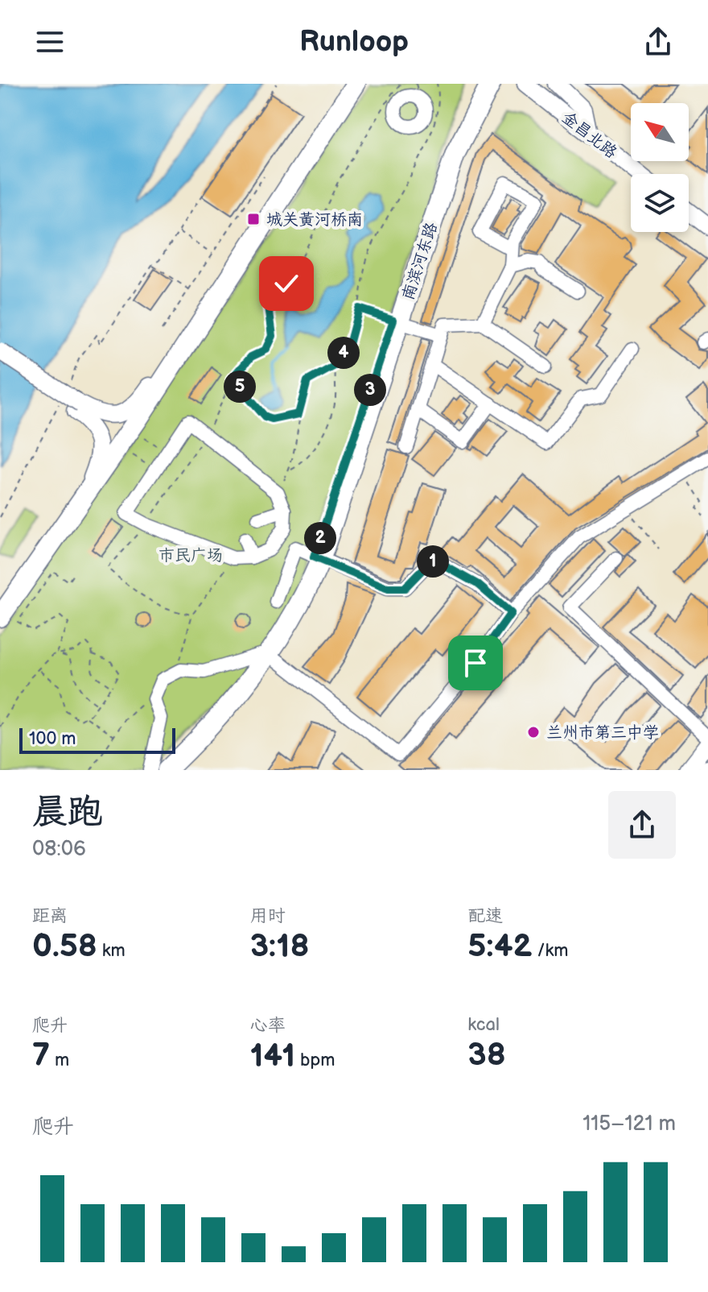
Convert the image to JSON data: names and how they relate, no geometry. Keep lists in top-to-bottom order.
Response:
{
  "streets": {
    "highway": ["南滨河东路"],
    "main road": ["金昌北路"]
  },
  "parks": ["市民广场"],
  "places": {
    "transit": ["城关黄河桥南"],
    "other": ["兰州市第三中学"]
  },
  "scale_bar": "100 m",
  "north": "top left",
  "page": {
    "header": "Runloop",
    "pins": [
      "4",
      "5",
      "3",
      "2",
      "1"
    ],
    "scale": "100 m",
    "heading": ["晨跑", "08:06"],
    "stats": [
      ["距离", "0.58 km"],
      ["用时", "3:18"],
      ["配速", "5:42 /km"],
      ["爬升", "7 m"],
      ["心率", "141 bpm"],
      ["kcal", "38"]
    ],
    "chart": ["爬升", "115–121 m"]
  }
}
